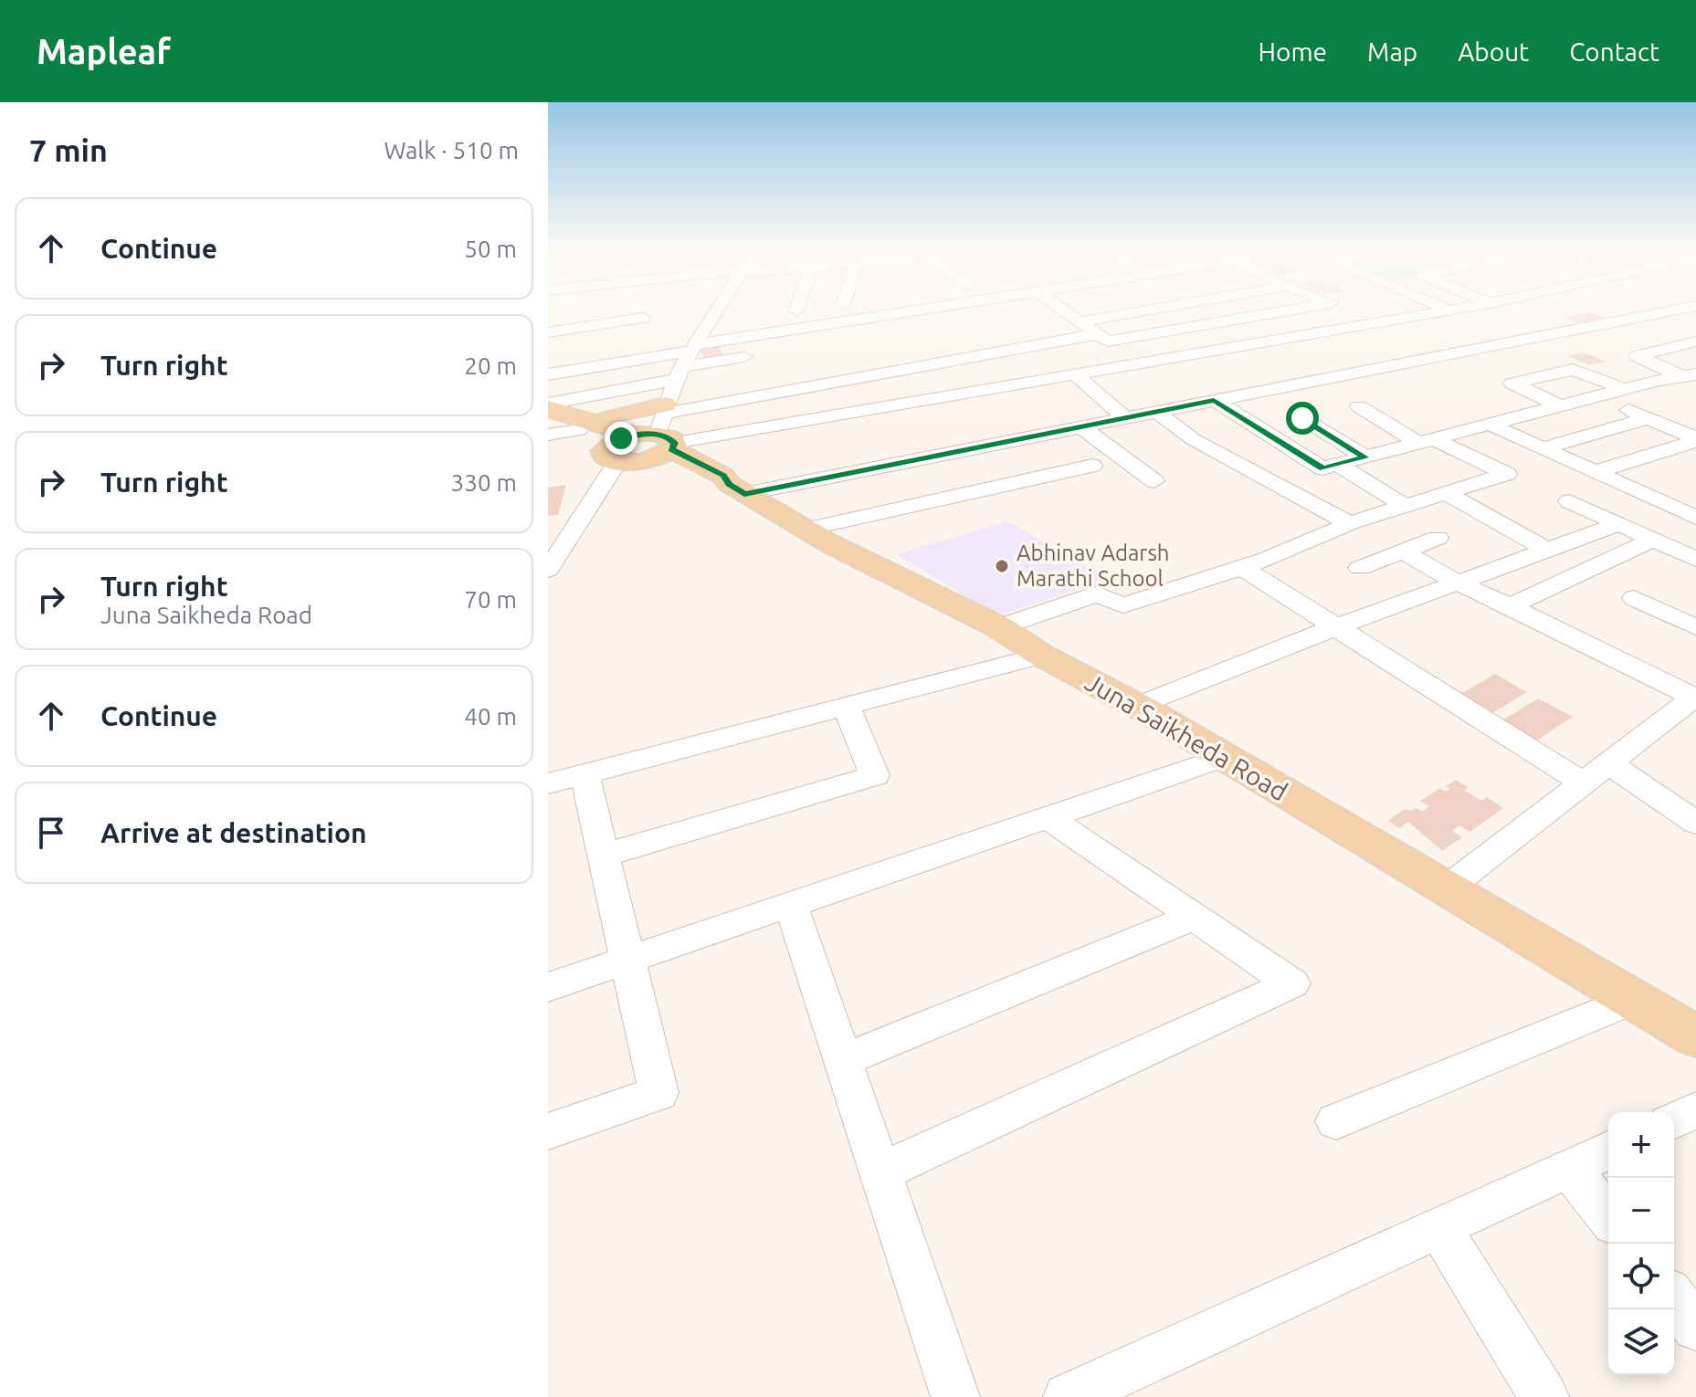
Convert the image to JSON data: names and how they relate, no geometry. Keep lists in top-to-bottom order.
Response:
{
  "streets": {
    "main road": ["Juna Saikheda Road"]
  },
  "places": ["Abhinav Adarsh Marathi School"],
  "page": {
    "header": "Mapleaf",
    "nav": [
      "Home",
      "Map",
      "About",
      "Contact"
    ],
    "heading": ["7 min", "Walk · 510 m"],
    "list": [
      ["Continue", "50 m"],
      ["Turn right", "20 m"],
      ["Turn right", "330 m"],
      ["Turn right", "Juna Saikheda Road", "70 m"],
      ["Continue", "40 m"],
      "Arrive at destination"
    ],
    "map_buttons": ["+", "−"]
  }
}
